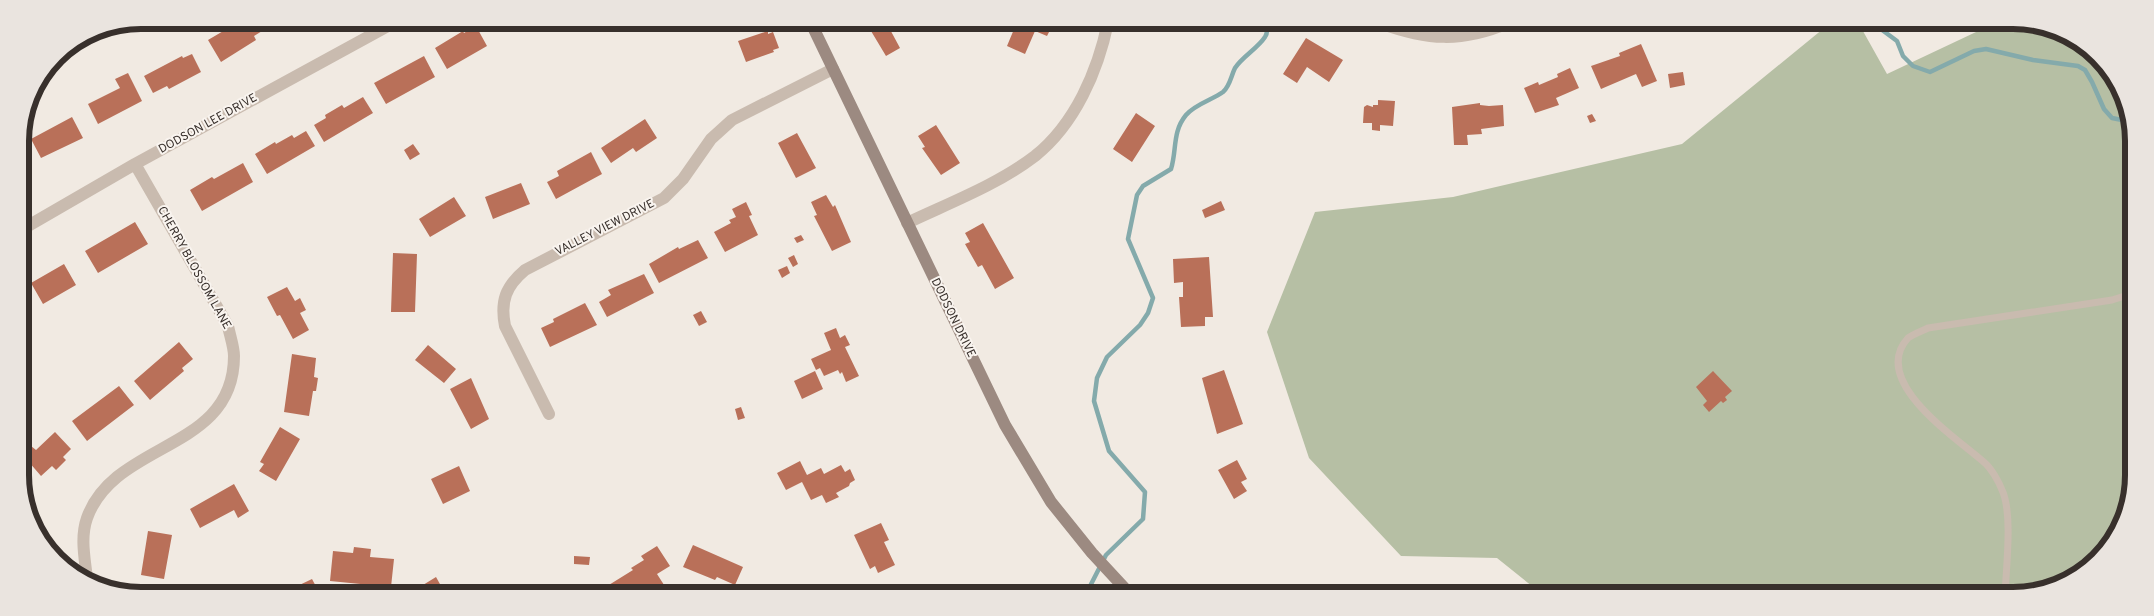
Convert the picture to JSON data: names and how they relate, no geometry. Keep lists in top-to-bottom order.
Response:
{
  "streets": {
    "street": [
      "DODSON LEE DRIVE",
      "VALLEY VIEW DRIVE",
      "CHERRY BLOSSOM LANE",
      "DODSON DRIVE"
    ]
  },
  "crossings": [
    ["DODSON LEE DRIVE", "CHERRY BLOSSOM LANE"],
    ["VALLEY VIEW DRIVE", "DODSON DRIVE"]
  ]
}
